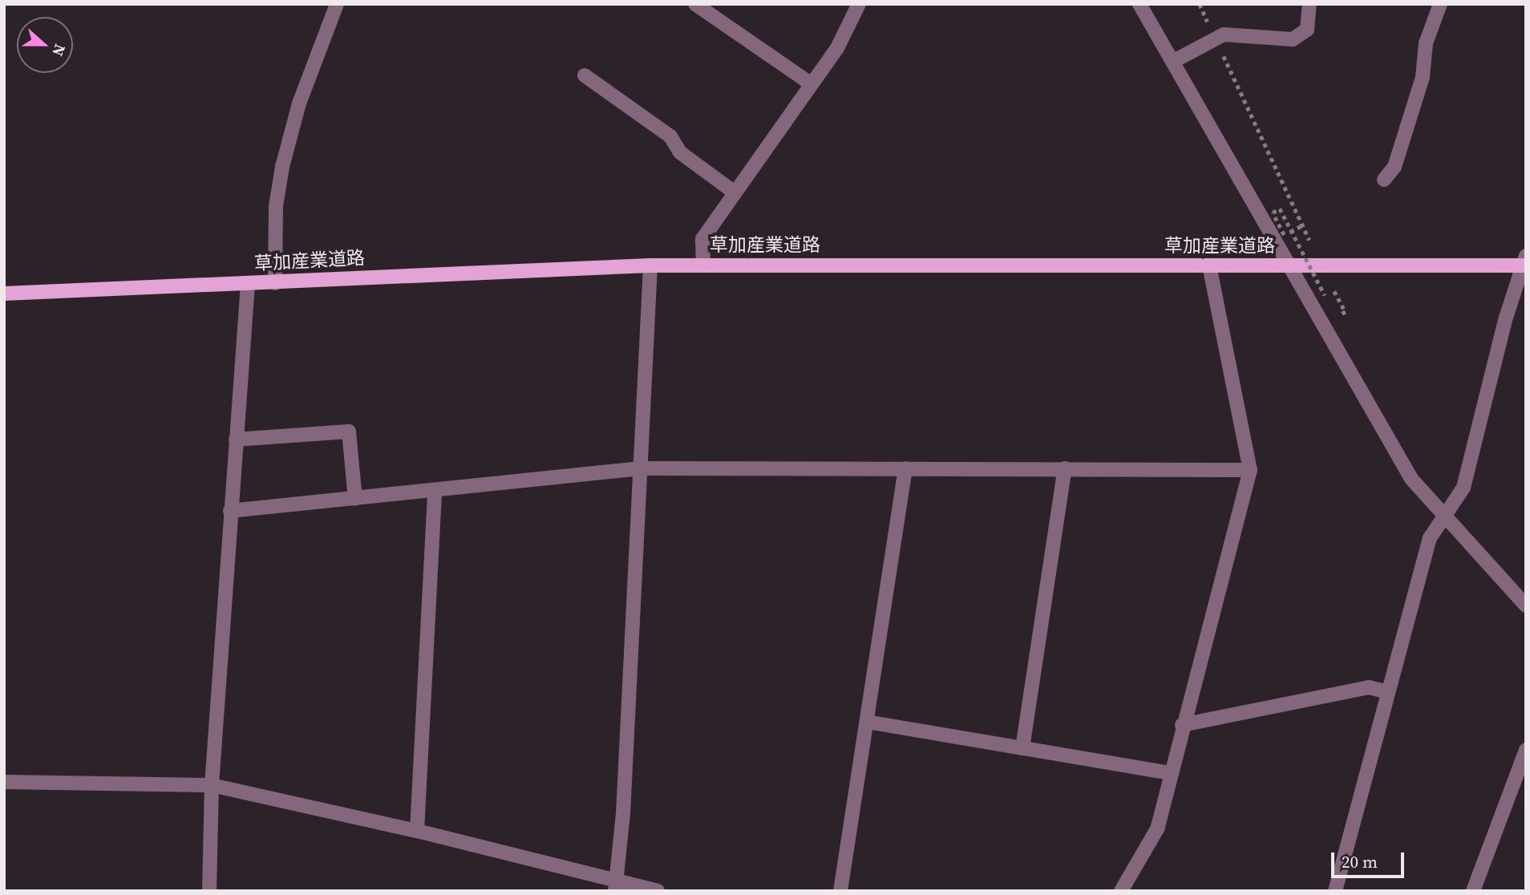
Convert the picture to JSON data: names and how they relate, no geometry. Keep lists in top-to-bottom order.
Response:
{
  "streets": {
    "main road": ["草加産業道路"]
  },
  "scale_bar": "20 m",
  "north": "right"
}
